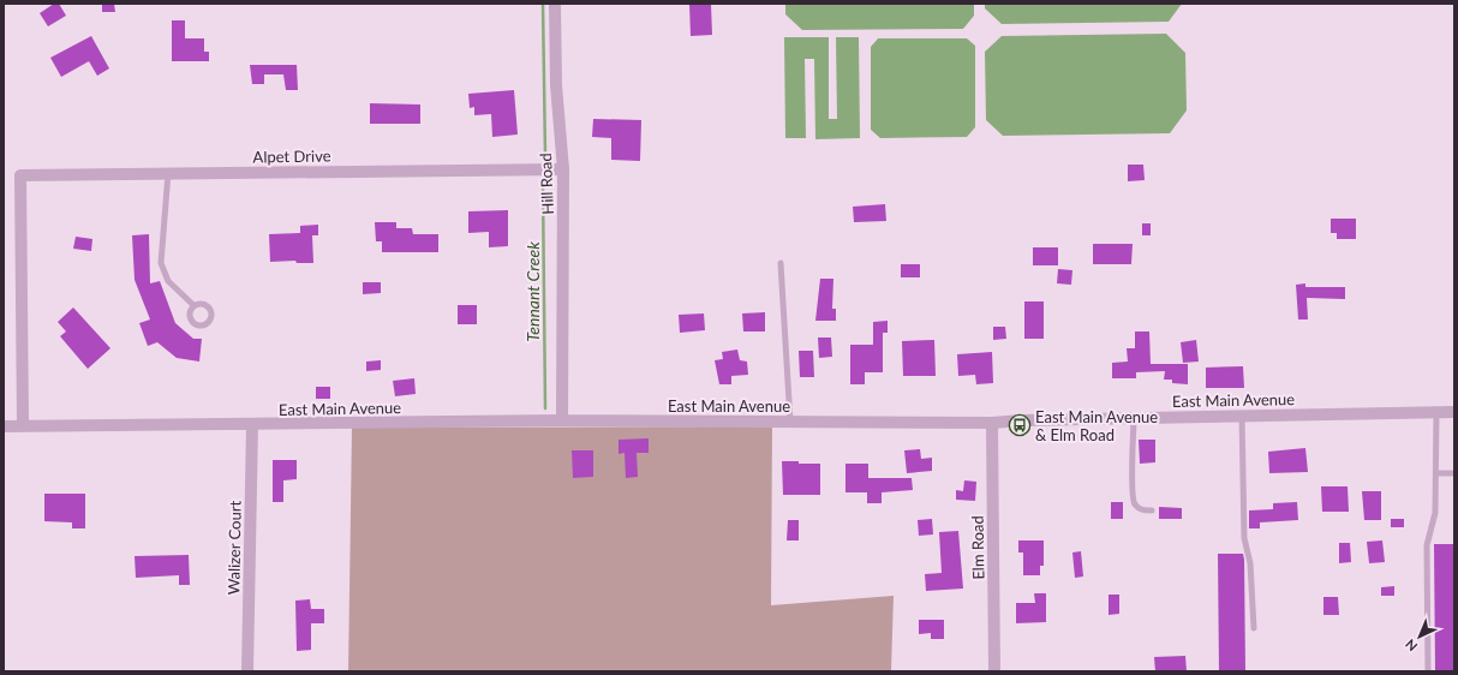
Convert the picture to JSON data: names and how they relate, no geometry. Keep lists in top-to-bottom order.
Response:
{
  "streets": {
    "street": [
      "Alpet Drive",
      "Hill Road",
      "East Main Avenue",
      "Walizer Court",
      "Elm Road"
    ]
  },
  "crossings": [
    ["Alpet Drive", "Hill Road"],
    ["Alpet Drive", "East Main Avenue"],
    ["Hill Road", "East Main Avenue"],
    ["East Main Avenue", "Walizer Court"],
    ["East Main Avenue", "Elm Road"]
  ],
  "water": ["Tennant Creek"],
  "places": {
    "bus stop": ["East Main Avenue & Elm Road"]
  },
  "north": "bottom left"
}
